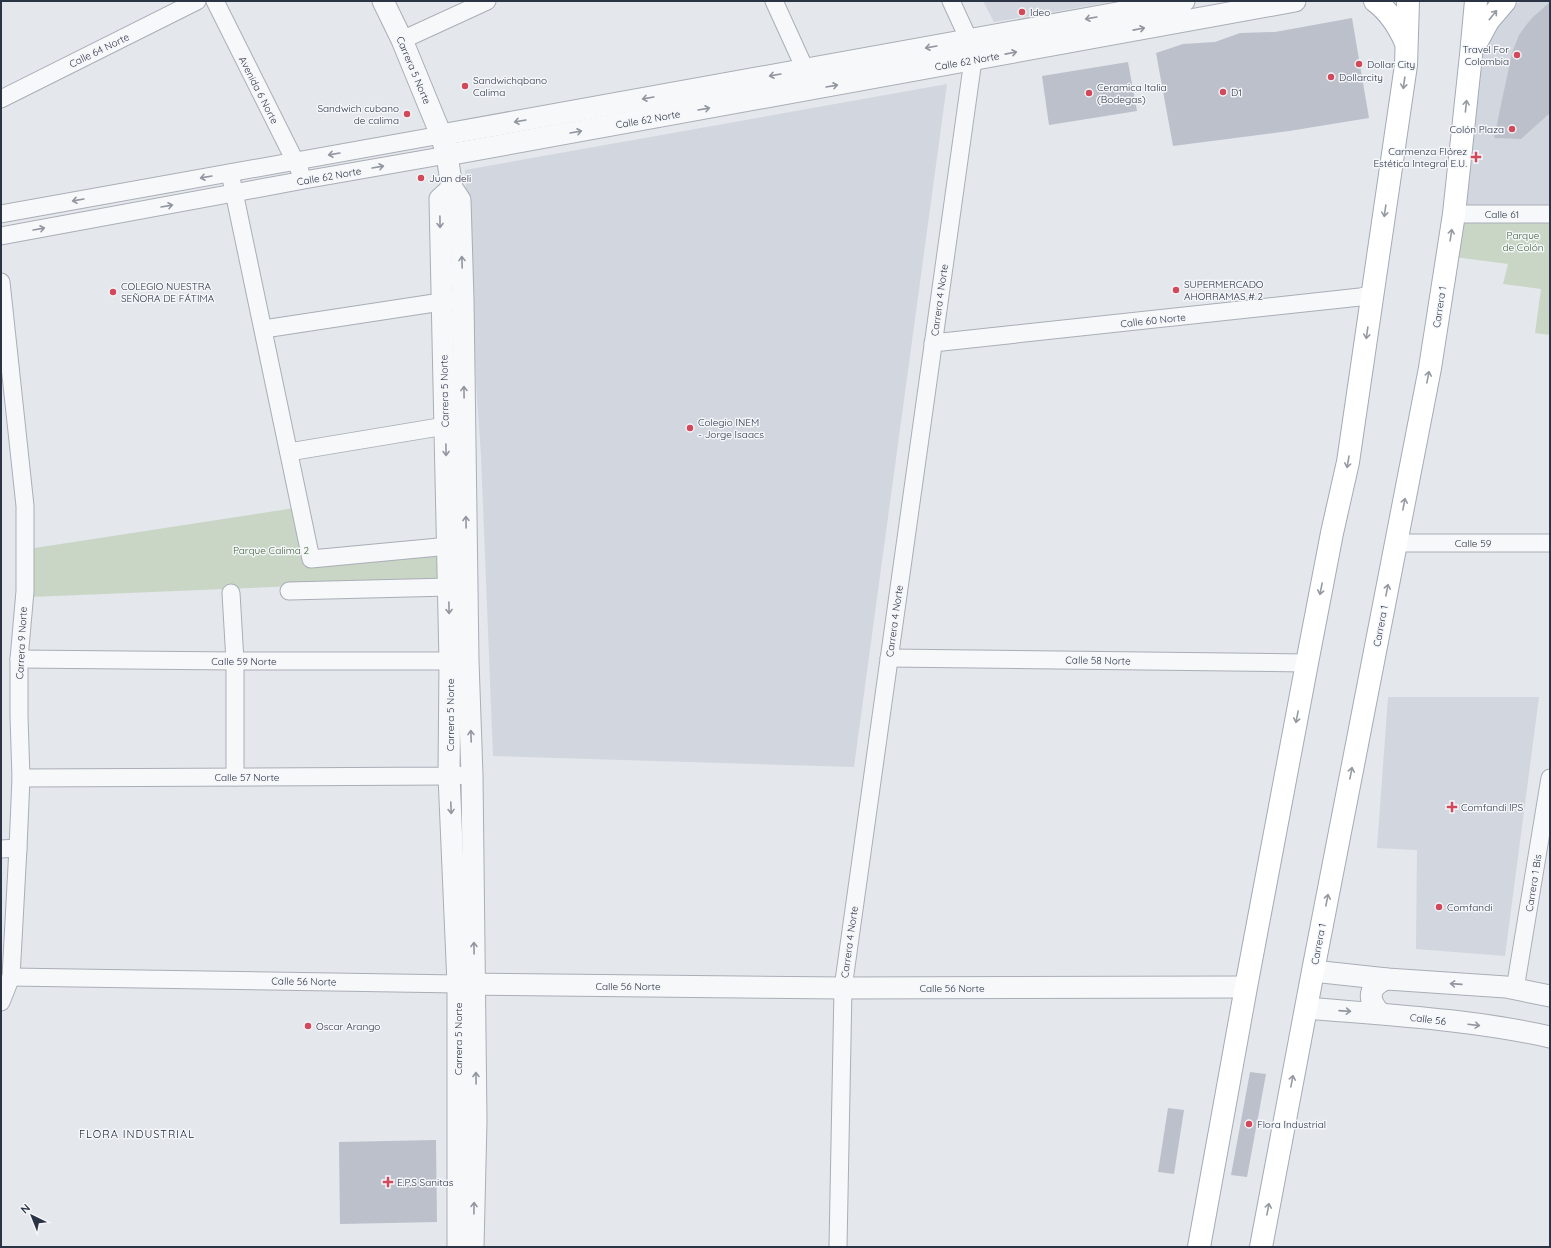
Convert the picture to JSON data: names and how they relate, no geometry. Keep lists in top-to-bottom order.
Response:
{
  "streets": {
    "main road": ["Carrera 1"],
    "street": [
      "Calle 64 Norte",
      "Calle 62 Norte",
      "Carrera 5 Norte",
      "Avenida 6 Norte",
      "Calle 61",
      "Carrera 4 Norte",
      "Calle 60 Norte",
      "Calle 59",
      "Carrera 9 Norte",
      "Calle 58 Norte",
      "Calle 59 Norte",
      "Calle 57 Norte",
      "Carrera 1 Bis",
      "Calle 56 Norte",
      "Calle 56"
    ]
  },
  "crossings": [
    ["Calle 62 Norte", "Carrera 5 Norte"],
    ["Calle 62 Norte", "Avenida 6 Norte"],
    ["Calle 62 Norte", "Carrera 4 Norte"],
    ["Carrera 5 Norte", "Calle 59 Norte"],
    ["Carrera 5 Norte", "Calle 57 Norte"],
    ["Carrera 5 Norte", "Calle 56 Norte"],
    ["Calle 61", "Carrera 1"],
    ["Carrera 4 Norte", "Calle 60 Norte"],
    ["Carrera 4 Norte", "Calle 58 Norte"],
    ["Carrera 4 Norte", "Calle 56 Norte"],
    ["Carrera 1", "Calle 59"],
    ["Carrera 1", "Calle 56"],
    ["Carrera 9 Norte", "Calle 59 Norte"],
    ["Carrera 9 Norte", "Calle 57 Norte"],
    ["Carrera 9 Norte", "Calle 56 Norte"]
  ],
  "districts": ["FLORA INDUSTRIAL"],
  "parks": ["Parque de Colón", "Parque Calima 2"],
  "places": {
    "other": [
      "Ideo",
      "Travel For Colombia",
      "Dollar City",
      "Dollarcity",
      "Sandwichqbano Calima",
      "D1",
      "Ceramica Italia (Bodegas)",
      "Sandwich cubano de calima",
      "Colón Plaza",
      "Juan deli",
      "SUPERMERCADO AHORRAMAS # 2",
      "COLEGIO NUESTRA SEÑORA DE FÁTIMA",
      "Colegio INEM - Jorge Isaacs",
      "Comfandi",
      "Oscar Arango",
      "Flora Industrial"
    ],
    "health": ["Carmenza Flórez Estética Integral E.U.", "Comfandi IPS", "E.P.S Sanitas"]
  },
  "north": "top left"
}
